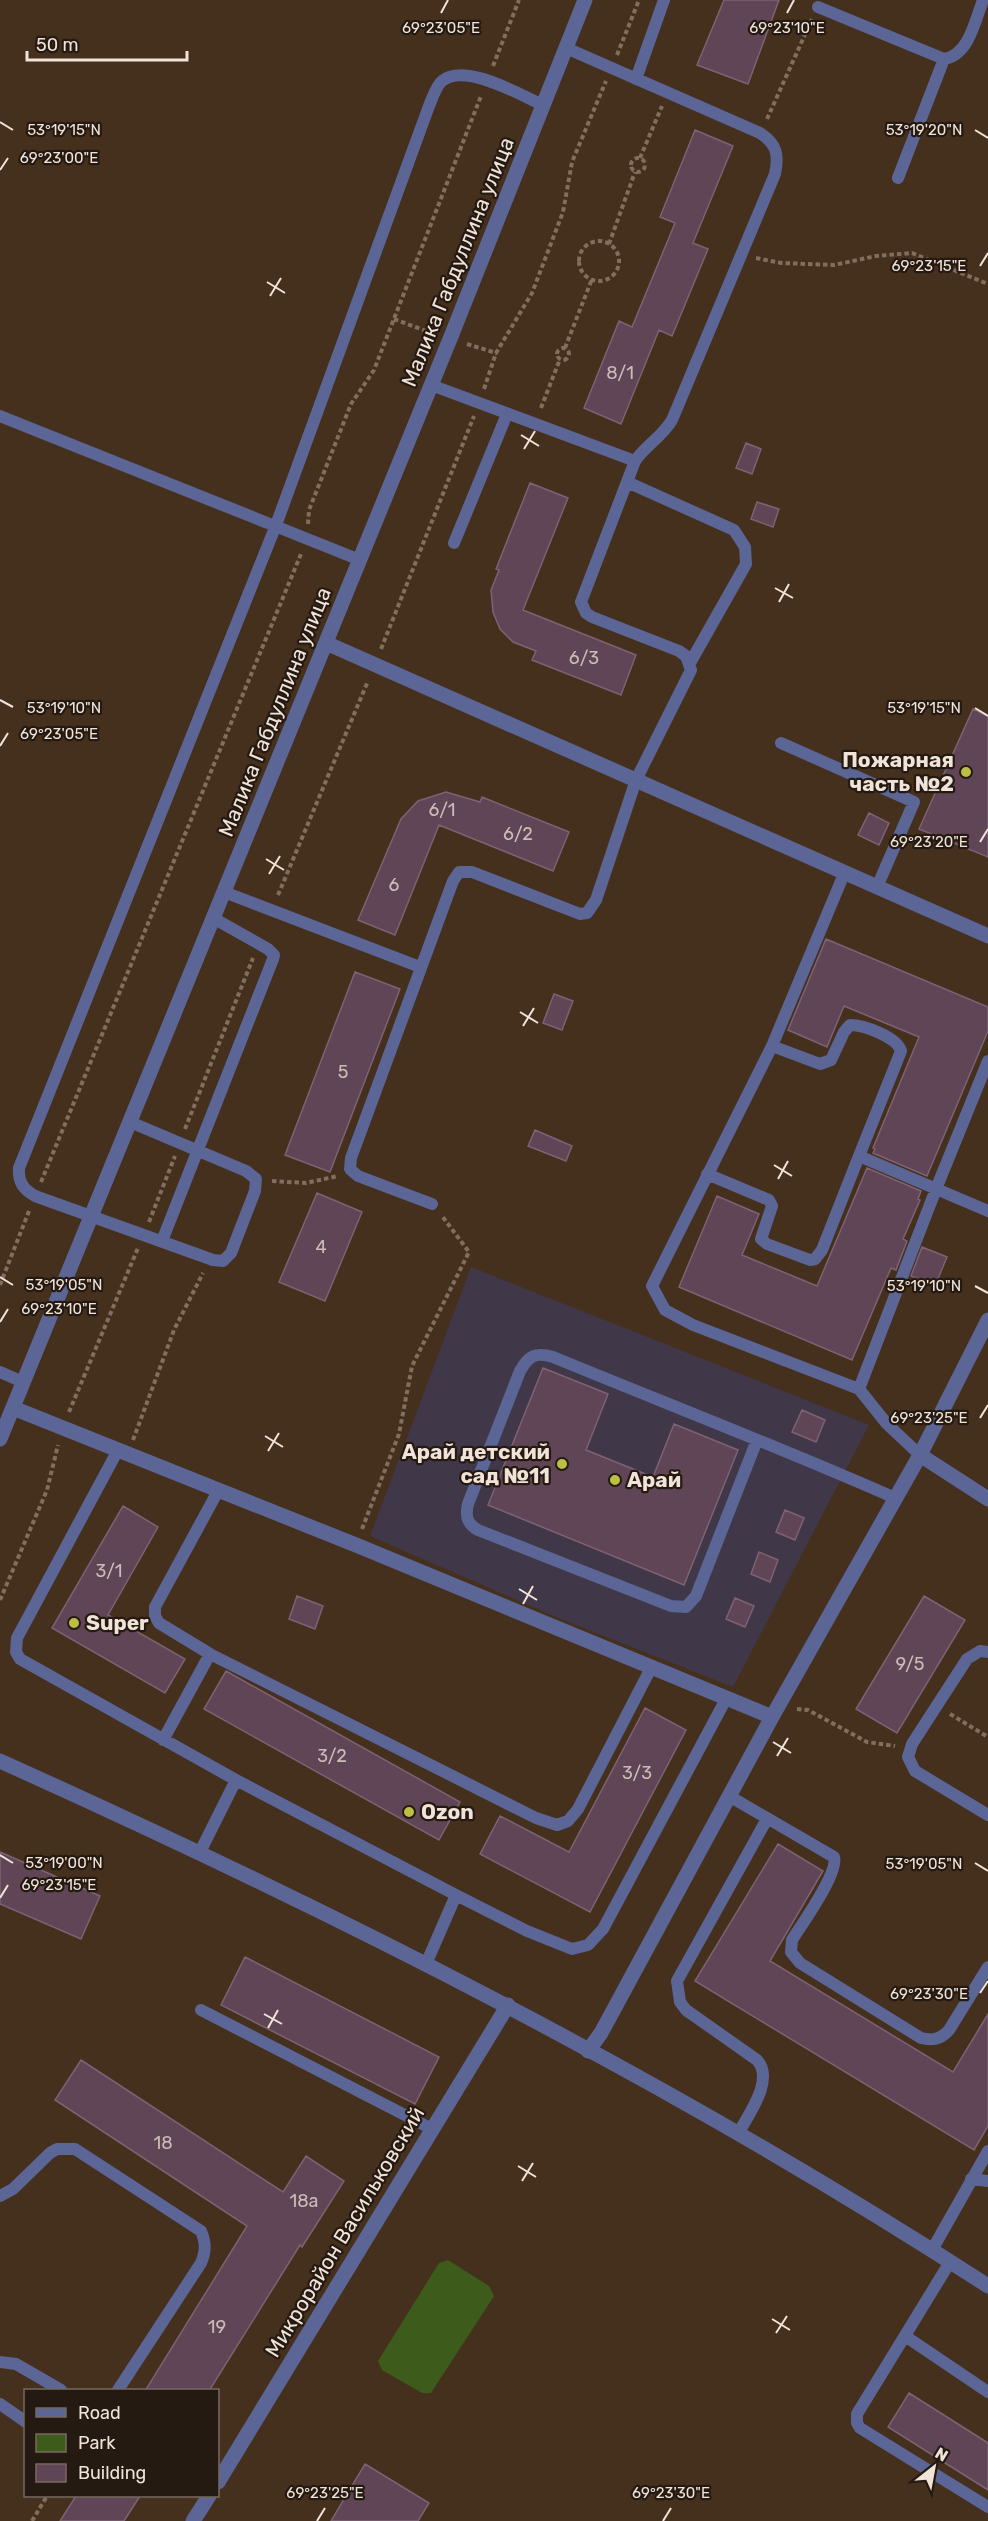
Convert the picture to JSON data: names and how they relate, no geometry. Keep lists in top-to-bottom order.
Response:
{
  "streets": {
    "street": ["Малика Габдуллина улица", "Микрорайон Васильковский"]
  },
  "places": [
    "Пожарная часть №2",
    "Арай детский сад №11",
    "Арай",
    "Super",
    "Ozon"
  ],
  "house_numbers": [
    "8/1",
    "6/3",
    "6/1",
    "6/2",
    "6",
    "5",
    "4",
    "3/1",
    "9/5",
    "3/2",
    "3/3",
    "18",
    "18а",
    "19"
  ],
  "legend": ["Road", "Park", "Building"],
  "scale_bar": "50 m",
  "north": "top right",
  "coordinates": [
    "69°23'05\"E",
    "69°23'10\"E",
    "53°19'15\"N",
    "53°19'20\"N",
    "69°23'00\"E",
    "69°23'15\"E",
    "53°19'10\"N",
    "69°23'20\"E",
    "53°19'05\"N",
    "69°23'25\"E",
    "53°19'00\"N",
    "69°23'30\"E"
  ]
}
